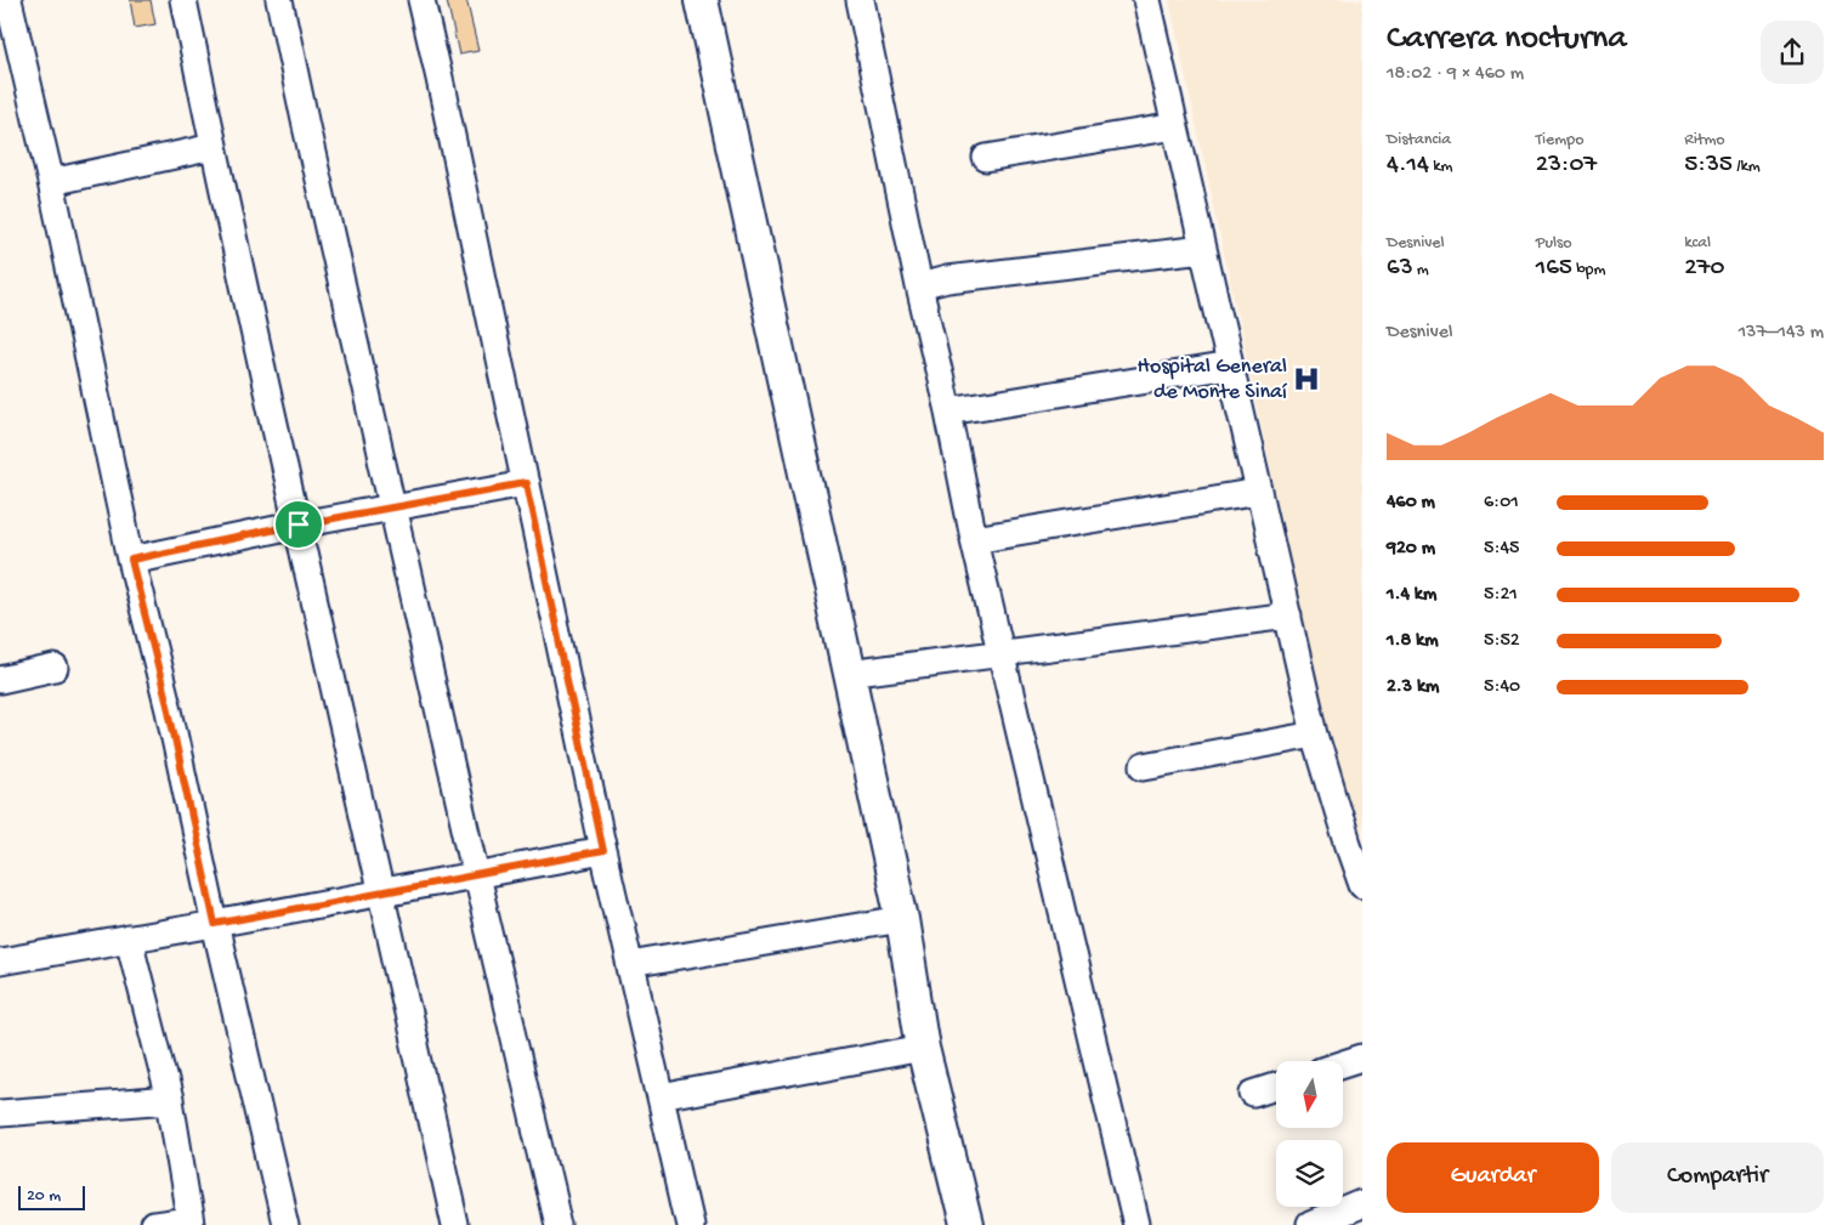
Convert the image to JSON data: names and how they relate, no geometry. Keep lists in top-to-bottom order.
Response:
{
  "places": {
    "hospital": ["Hospital General de Monte Sinaí"]
  },
  "scale_bar": "20 m",
  "north": "bottom",
  "page": {
    "heading": ["Carrera nocturna", "18:02 · 9 × 460 m"],
    "stats": [
      ["Distancia", "4.14 km"],
      ["Tiempo", "23:07"],
      ["Ritmo", "5:35 /km"],
      ["Desnivel", "63 m"],
      ["Pulso", "165 bpm"],
      ["kcal", "270"]
    ],
    "chart": ["Desnivel", "137–143 m"],
    "list": [
      {
        "name": "460 m",
        "note": "6:01"
      },
      {
        "name": "920 m",
        "note": "5:45"
      },
      {
        "name": "1.4 km",
        "note": "5:21"
      },
      {
        "name": "1.8 km",
        "note": "5:52"
      },
      {
        "name": "2.3 km",
        "note": "5:40"
      }
    ],
    "buttons": ["Guardar", "Compartir"],
    "scale": "20 m"
  }
}
